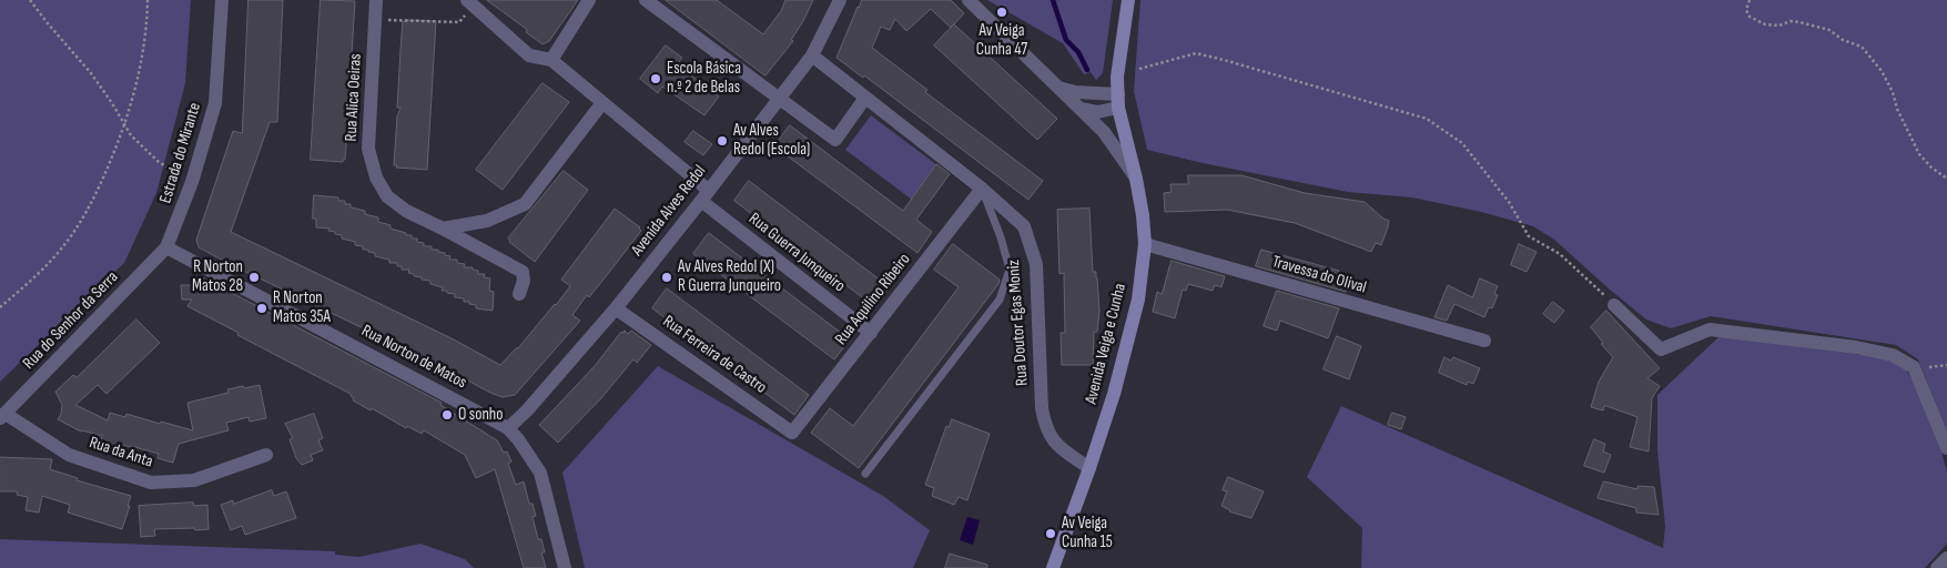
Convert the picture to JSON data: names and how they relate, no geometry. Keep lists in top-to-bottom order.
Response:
{
  "streets": {
    "street": [
      "Rua Alica Oeiras",
      "Estrada do Mirante",
      "Avenida Alves Redol",
      "Rua Guerra Junqueiro",
      "Travessa do Olival",
      "Rua Aquilino Ribeiro",
      "Rua do Senhor da Serra",
      "Rua Doutor Egas Moniz",
      "Avenida Veiga e Cunha",
      "Rua Ferreira de Castro",
      "Rua Norton de Matos",
      "Rua da Anta"
    ]
  },
  "crossings": [
    ["Estrada do Mirante", "Rua do Senhor da Serra"],
    ["Estrada do Mirante", "Rua Norton de Matos"],
    ["Avenida Alves Redol", "Rua Guerra Junqueiro"],
    ["Avenida Alves Redol", "Rua Doutor Egas Moniz"],
    ["Avenida Alves Redol", "Rua Ferreira de Castro"],
    ["Avenida Alves Redol", "Rua Norton de Matos"],
    ["Rua Guerra Junqueiro", "Rua Aquilino Ribeiro"],
    ["Travessa do Olival", "Avenida Veiga e Cunha"],
    ["Rua Aquilino Ribeiro", "Rua Doutor Egas Moniz"],
    ["Rua Aquilino Ribeiro", "Rua Ferreira de Castro"],
    ["Rua do Senhor da Serra", "Rua Norton de Matos"],
    ["Rua do Senhor da Serra", "Rua da Anta"],
    ["Rua Doutor Egas Moniz", "Avenida Veiga e Cunha"]
  ],
  "places": [
    "Av Veiga Cunha 47",
    "Escola Básica n.º 2 de Belas",
    "Av Alves Redol (Escola)",
    "R Norton Matos 28",
    "Av Alves Redol (X) R Guerra Junqueiro",
    "R Norton Matos 35A",
    "O sonho",
    "Av Veiga Cunha 15"
  ]
}
